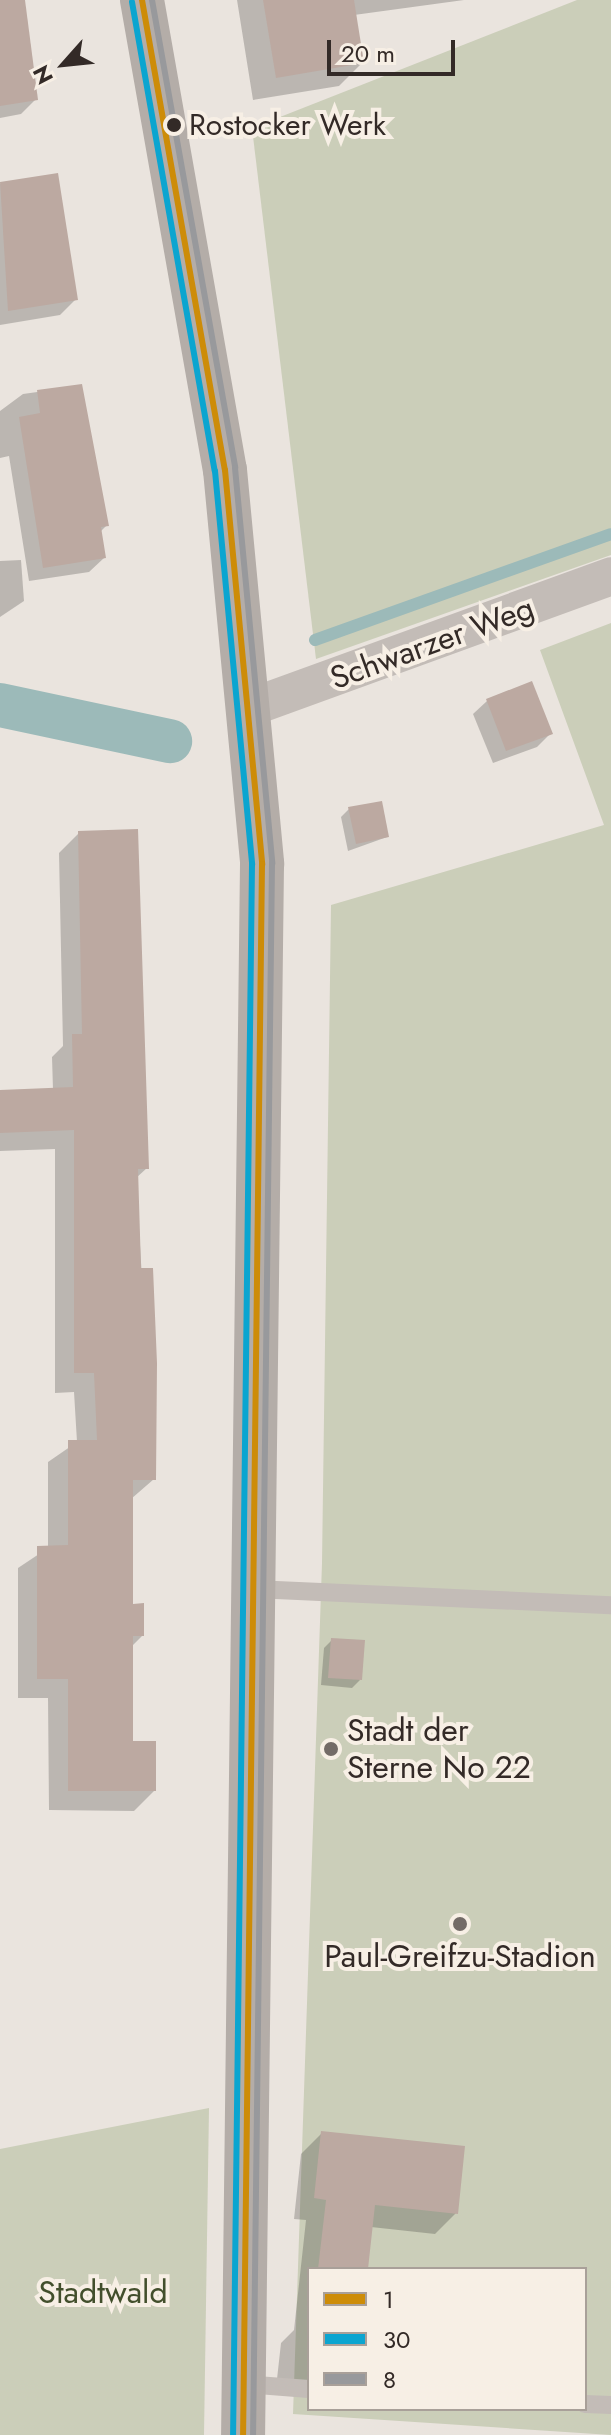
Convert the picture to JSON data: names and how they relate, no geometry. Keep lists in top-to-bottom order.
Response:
{
  "streets": {
    "street": ["Schwarzer Weg"]
  },
  "parks": ["Stadtwald"],
  "places": ["Rostocker Werk", "Stadt der Sterne No 22", "Paul-Greifzu-Stadion"],
  "lines": ["transit line 1", "transit line 8", "transit line 30"],
  "legend": ["1", "30", "8"],
  "scale_bar": "20 m",
  "north": "bottom left"
}
